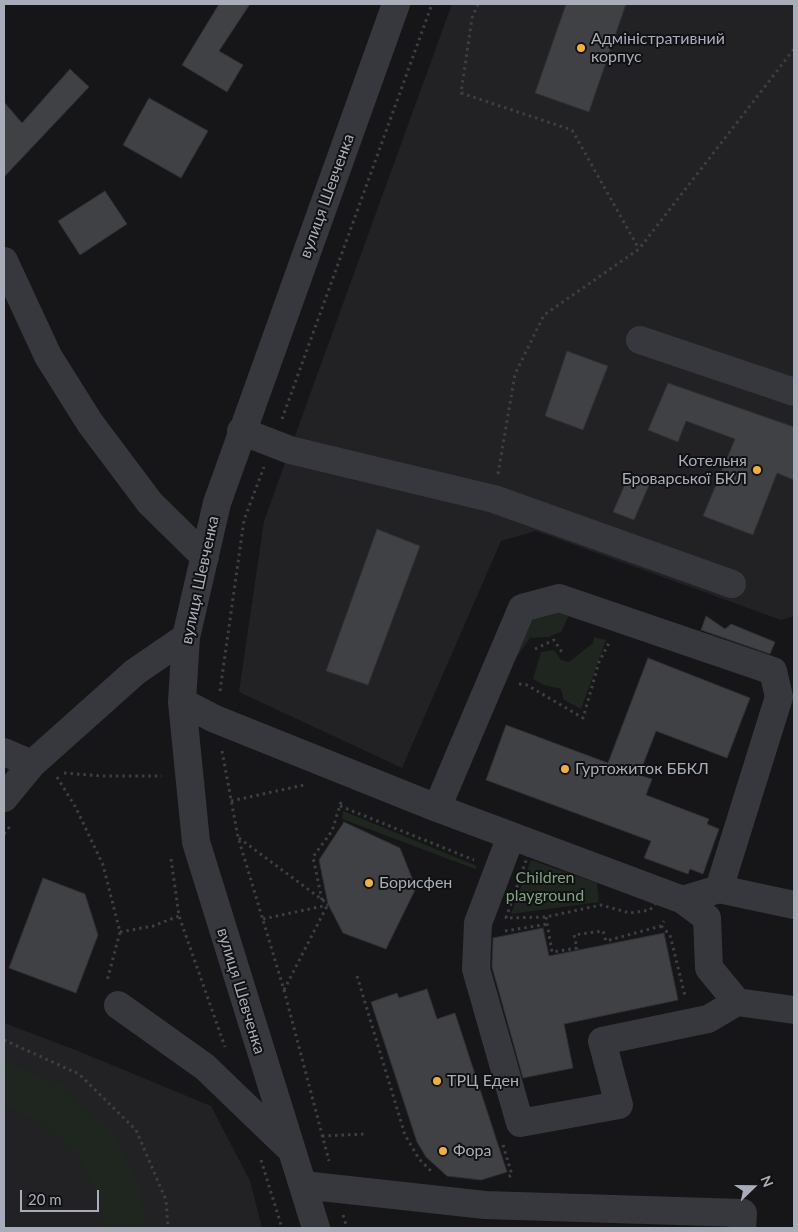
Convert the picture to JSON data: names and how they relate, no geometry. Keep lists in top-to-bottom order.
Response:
{
  "streets": {
    "street": ["вулиця Шевченка"]
  },
  "parks": ["Children playground"],
  "places": [
    "Адміністративний корпус",
    "Котельня Броварської БКЛ",
    "Гуртожиток ББКЛ",
    "Борисфен",
    "ТРЦ Еден",
    "Фора"
  ],
  "scale_bar": "20 m",
  "north": "right"
}
